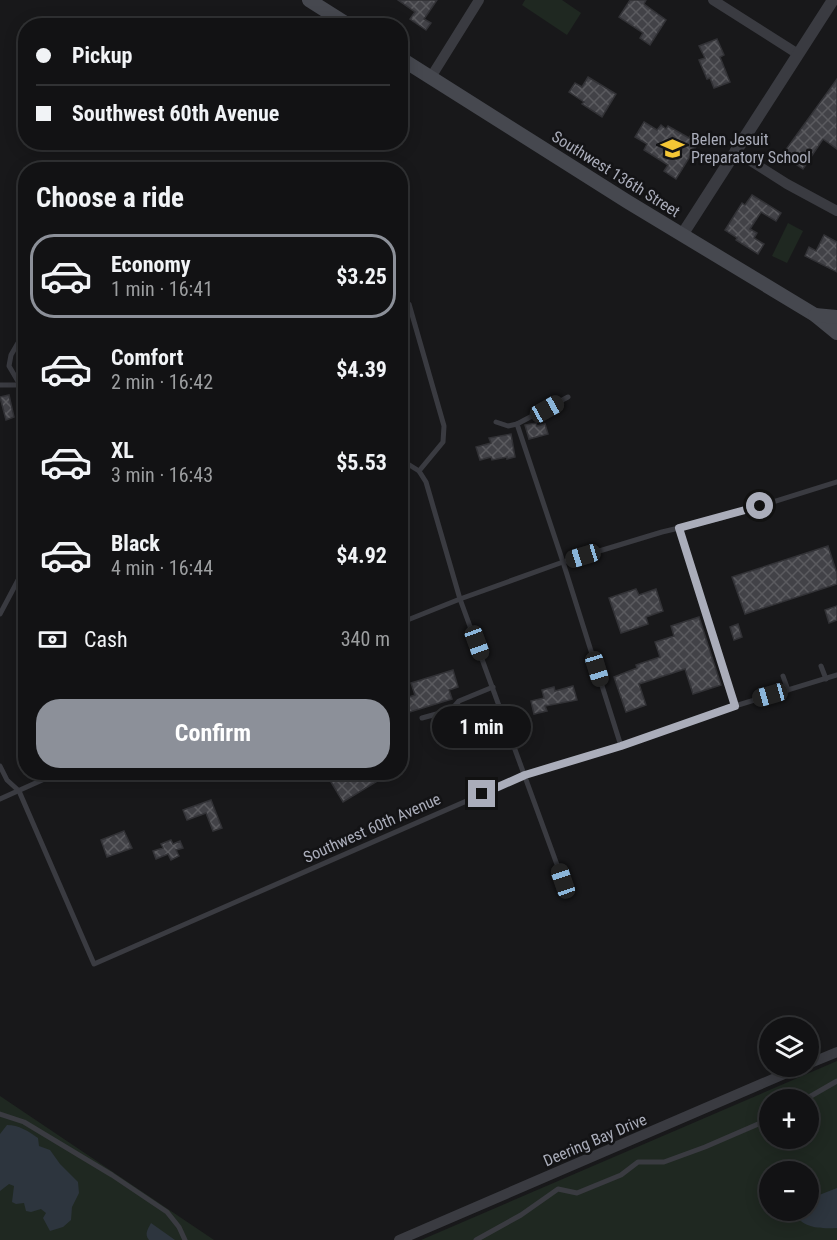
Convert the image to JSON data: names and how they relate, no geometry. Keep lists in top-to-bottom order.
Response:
{
  "streets": {
    "main road": ["Southwest 136th Street"],
    "street": ["Deering Bay Drive"],
    "lane": ["Southwest 60th Avenue"]
  },
  "places": {
    "school or university": ["Belen Jesuit Preparatory School"]
  },
  "page": {
    "banner": ["Pickup", "Southwest 60th Avenue"],
    "heading": "Choose a ride",
    "list": [
      {
        "name": "Economy",
        "note": "1 min · 16:41",
        "value": "$3.25"
      },
      {
        "name": "Comfort",
        "note": "2 min · 16:42",
        "value": "$4.39"
      },
      {
        "name": "XL",
        "note": "3 min · 16:43",
        "value": "$5.53"
      },
      {
        "name": "Black",
        "note": "4 min · 16:44",
        "value": "$4.92"
      }
    ],
    "pay": ["Cash", "340 m"],
    "buttons": "Confirm",
    "bubble": "1 min",
    "map_buttons": ["+", "−"]
  }
}
